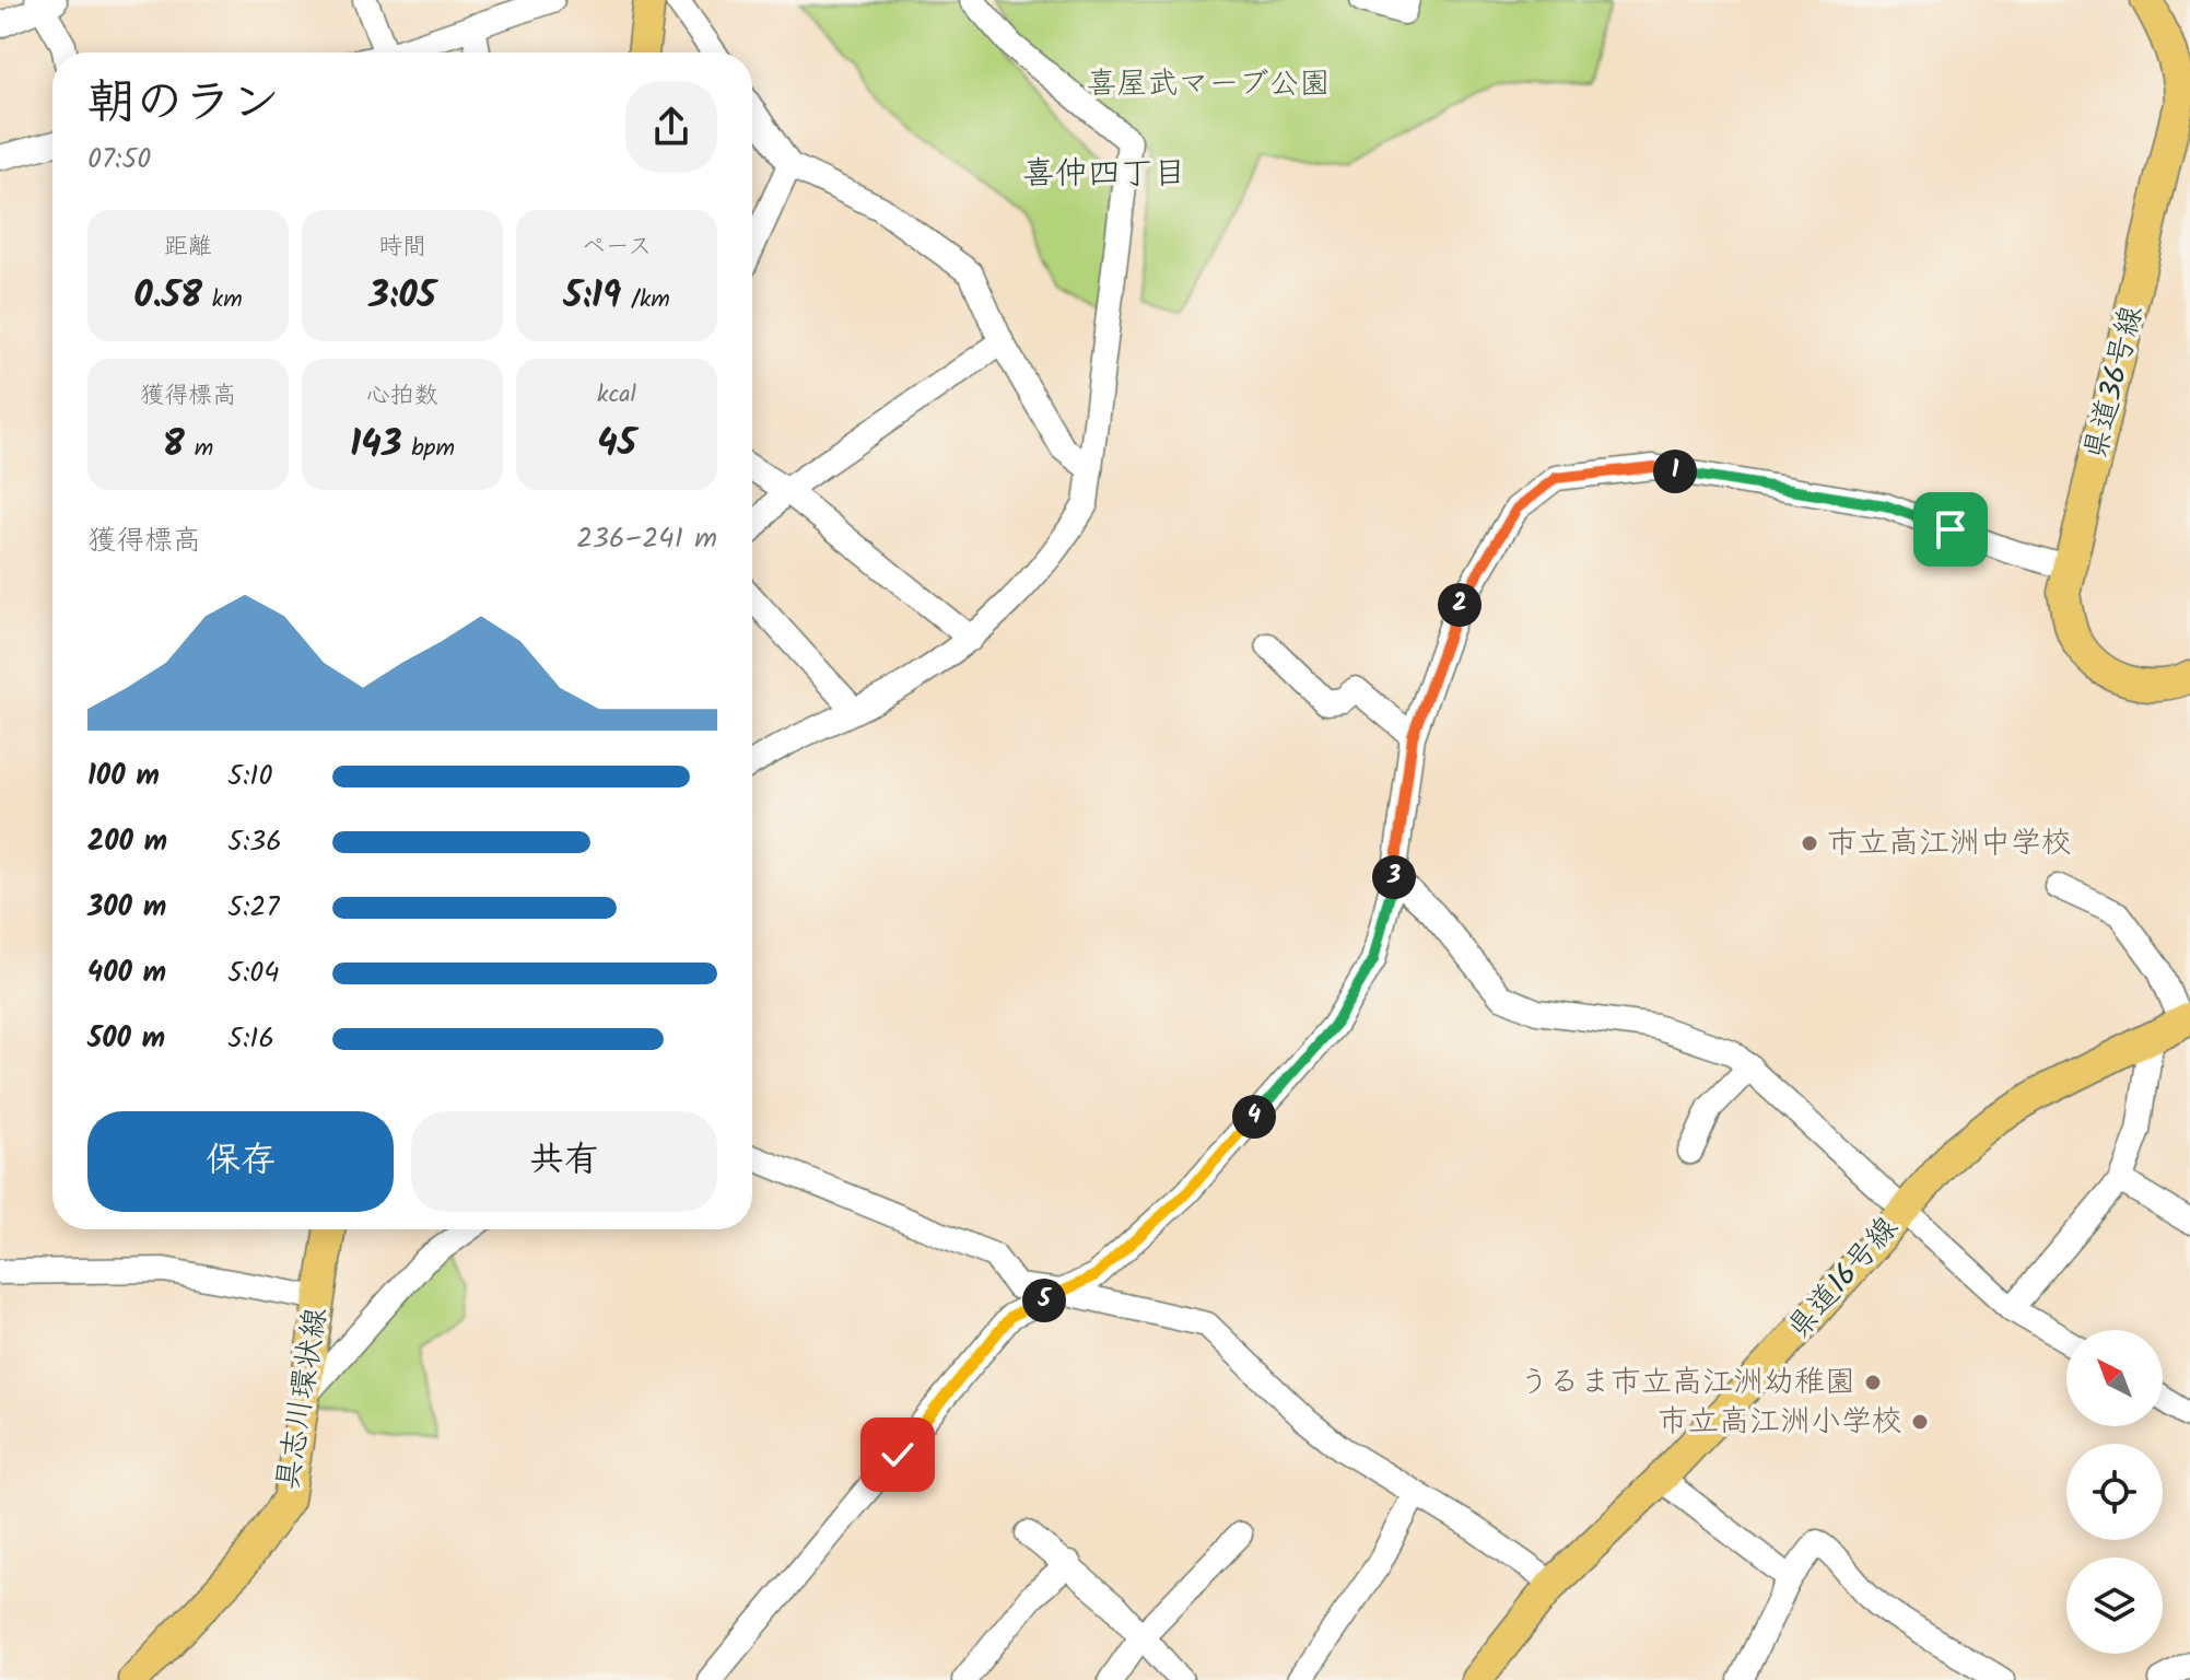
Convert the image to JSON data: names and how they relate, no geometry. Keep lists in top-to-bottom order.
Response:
{
  "streets": {
    "main road": ["県道36号線", "県道16号線", "具志川環状線"]
  },
  "districts": ["喜仲四丁目"],
  "parks": ["喜屋武マーブ公園"],
  "places": ["市立高江洲中学校", "うるま市立高江洲幼稚園", "市立高江洲小学校"],
  "north": "top left",
  "page": {
    "heading": ["朝のラン", "07:50"],
    "stats": [
      ["距離", "0.58 km"],
      ["時間", "3:05"],
      ["ペース", "5:19 /km"],
      ["獲得標高", "8 m"],
      ["心拍数", "143 bpm"],
      ["kcal", "45"]
    ],
    "pins": [
      "1",
      "2",
      "3",
      "4",
      "5"
    ],
    "chart": ["獲得標高", "236–241 m"],
    "list": [
      {
        "name": "100 m",
        "note": "5:10"
      },
      {
        "name": "200 m",
        "note": "5:36"
      },
      {
        "name": "300 m",
        "note": "5:27"
      },
      {
        "name": "400 m",
        "note": "5:04"
      },
      {
        "name": "500 m",
        "note": "5:16"
      }
    ],
    "buttons": ["保存", "共有"]
  }
}
